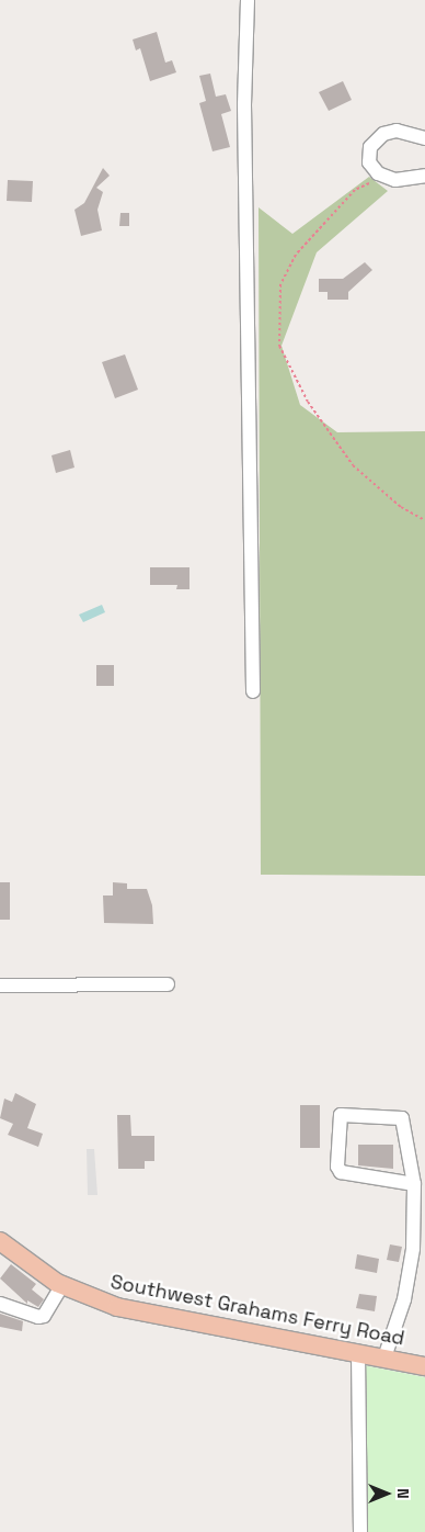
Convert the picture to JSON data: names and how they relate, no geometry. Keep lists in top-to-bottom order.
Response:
{
  "streets": {
    "main road": ["Southwest Grahams Ferry Road"]
  },
  "north": "right"
}
